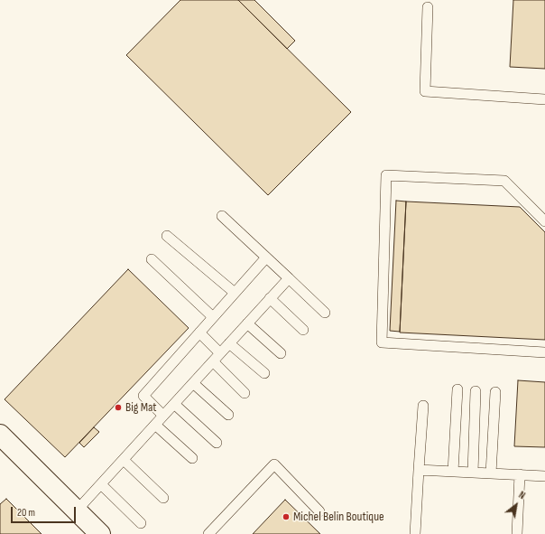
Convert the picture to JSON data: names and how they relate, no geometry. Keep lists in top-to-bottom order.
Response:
{
  "places": ["Big Mat", "Michel Belin Boutique"],
  "scale_bar": "20 m",
  "north": "top right"
}
